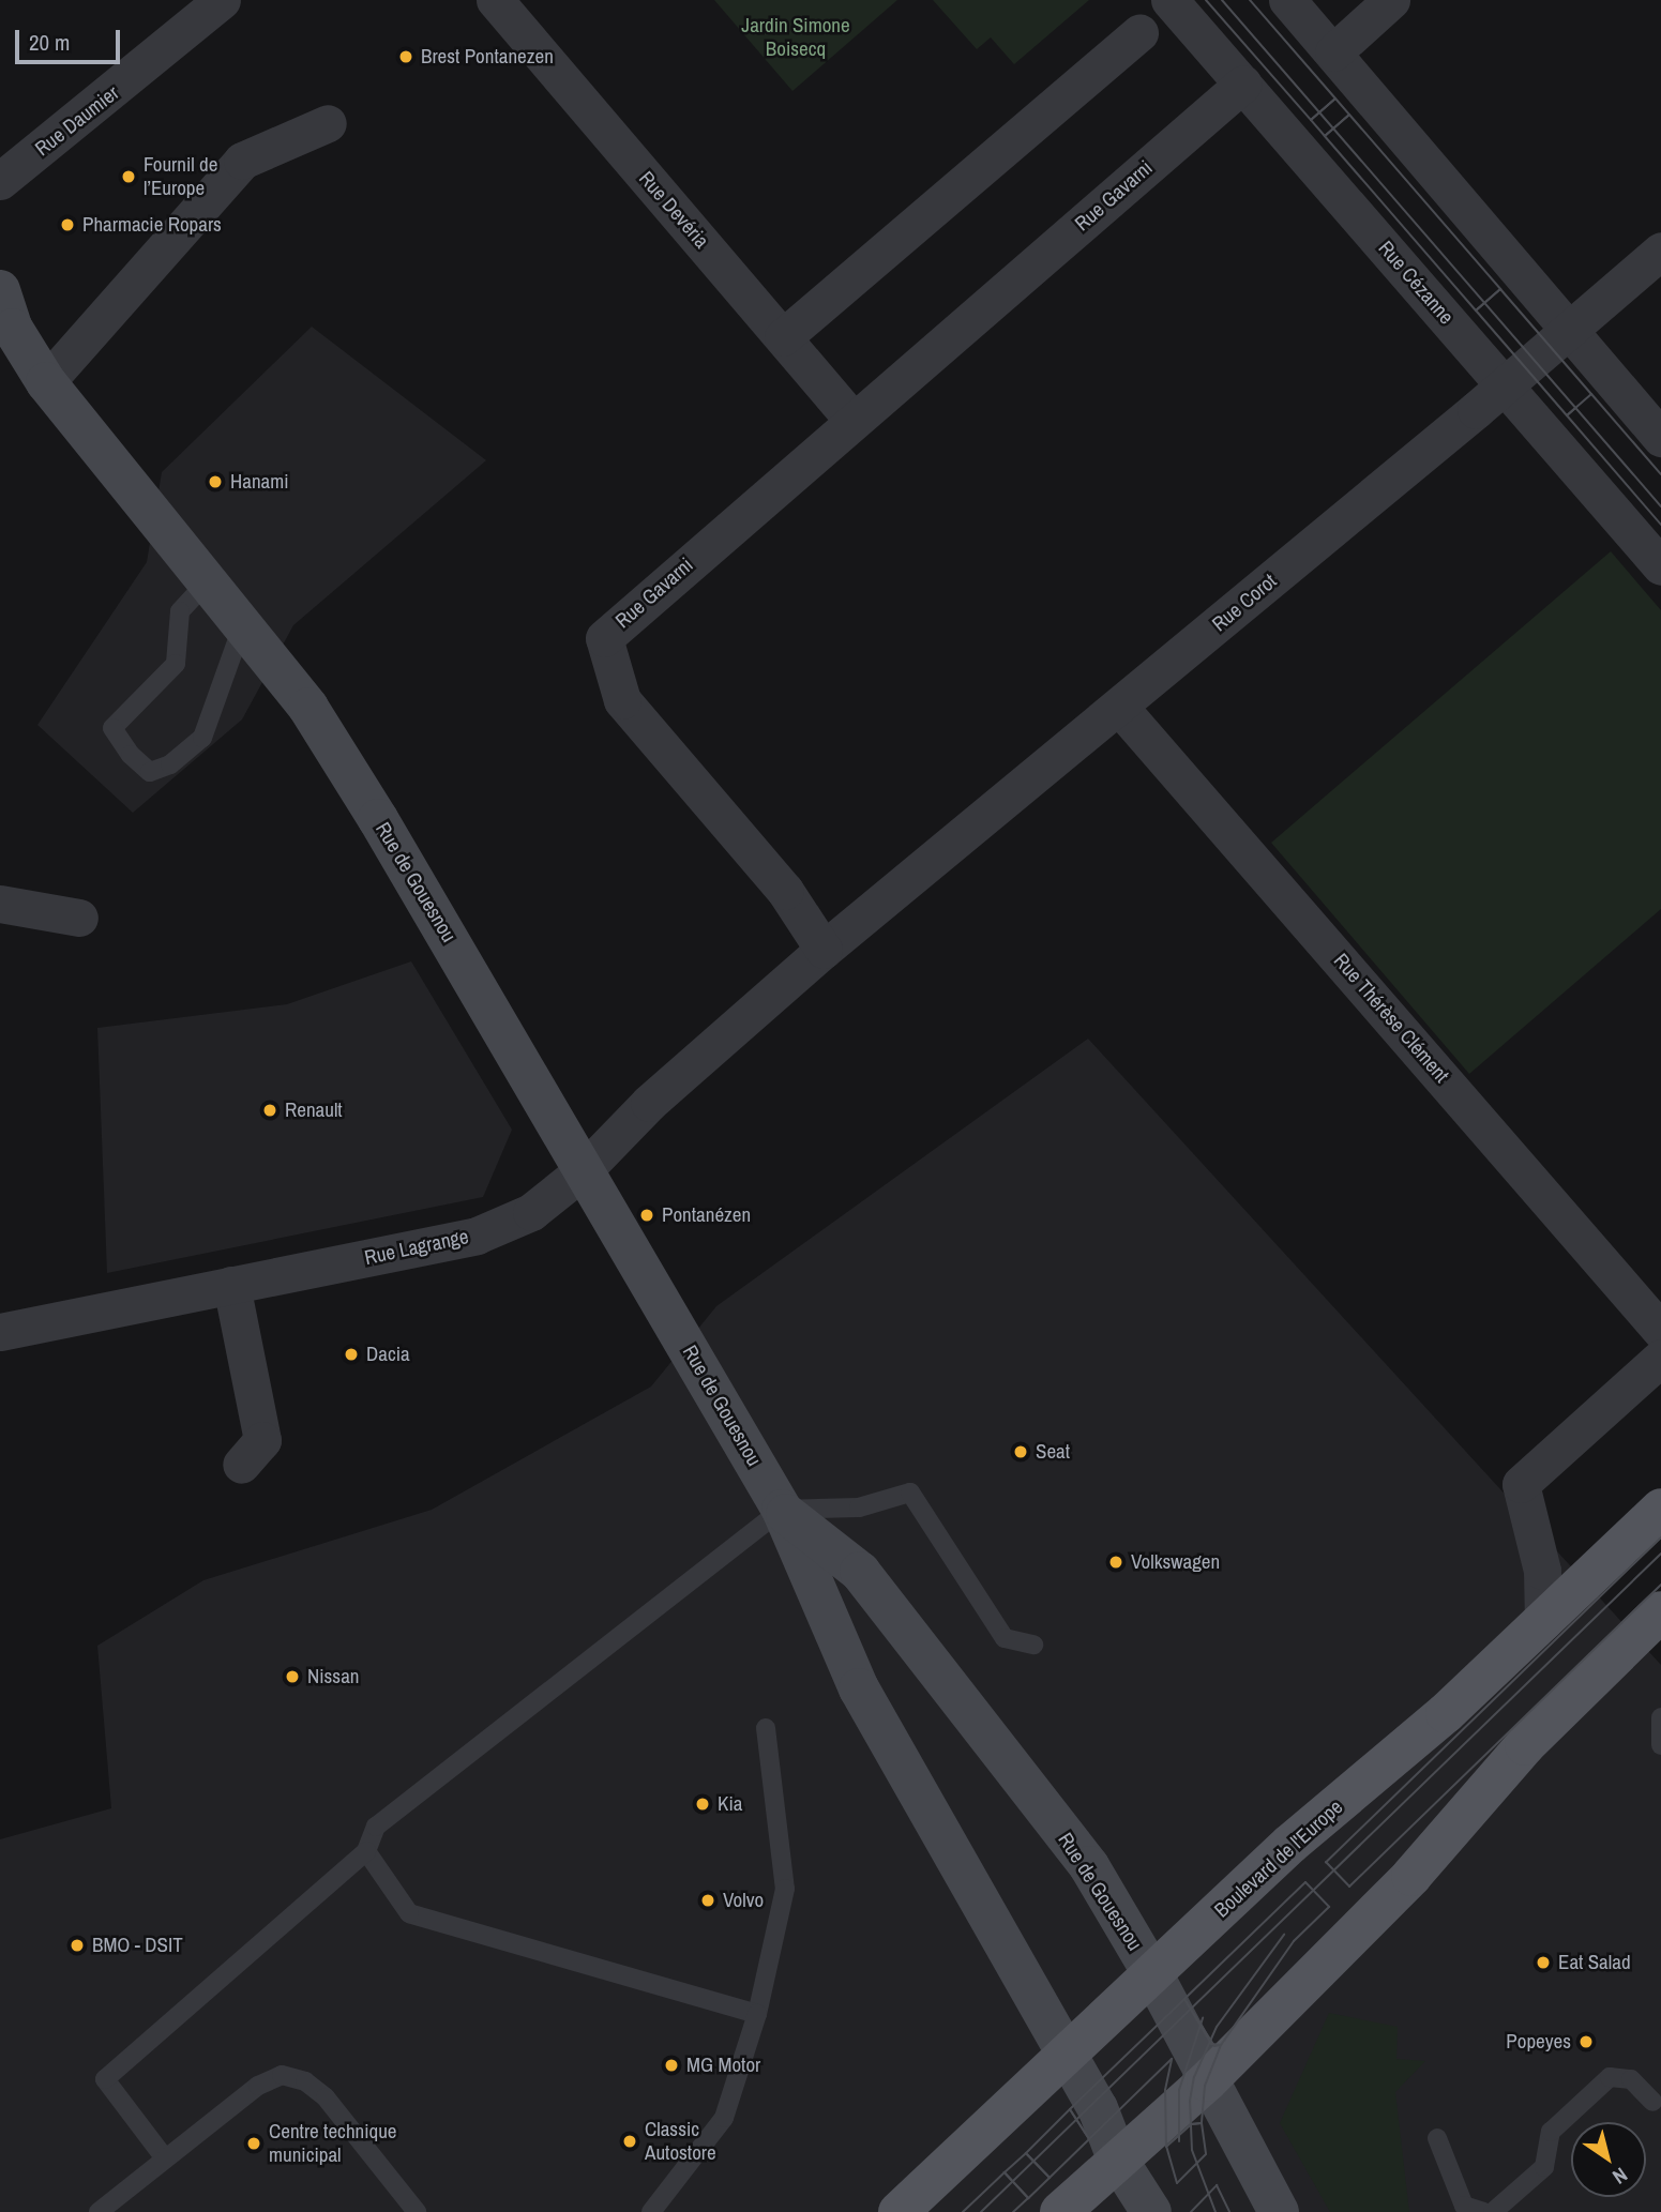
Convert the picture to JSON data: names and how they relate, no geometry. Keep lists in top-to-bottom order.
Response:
{
  "streets": {
    "main road": ["Boulevard de l'Europe"],
    "street": [
      "Rue Daumier",
      "Rue Gavarni",
      "Rue Devéria",
      "Rue Cézanne",
      "Rue Corot",
      "Rue de Gouesnou",
      "Rue Thérèse Clément",
      "Rue Lagrange"
    ]
  },
  "crossings": [
    ["Rue Gavarni", "Rue Devéria"],
    ["Rue Gavarni", "Rue Cézanne"],
    ["Rue Gavarni", "Rue Corot"],
    ["Rue Cézanne", "Rue Corot"],
    ["Rue Corot", "Rue Thérèse Clément"],
    ["Rue de Gouesnou", "Rue Lagrange"],
    ["Rue de Gouesnou", "Boulevard de l'Europe"]
  ],
  "parks": ["Jardin Simone Boisecq"],
  "places": [
    "Brest Pontanezen",
    "Fournil de l’Europe",
    "Pharmacie Ropars",
    "Hanami",
    "Renault",
    "Pontanézen",
    "Dacia",
    "Seat",
    "Volkswagen",
    "Nissan",
    "Kia",
    "Volvo",
    "BMO - DSIT",
    "Eat Salad",
    "Popeyes",
    "MG Motor",
    "Classic Autostore",
    "Centre technique municipal"
  ],
  "scale_bar": "20 m",
  "north": "bottom right"
}
